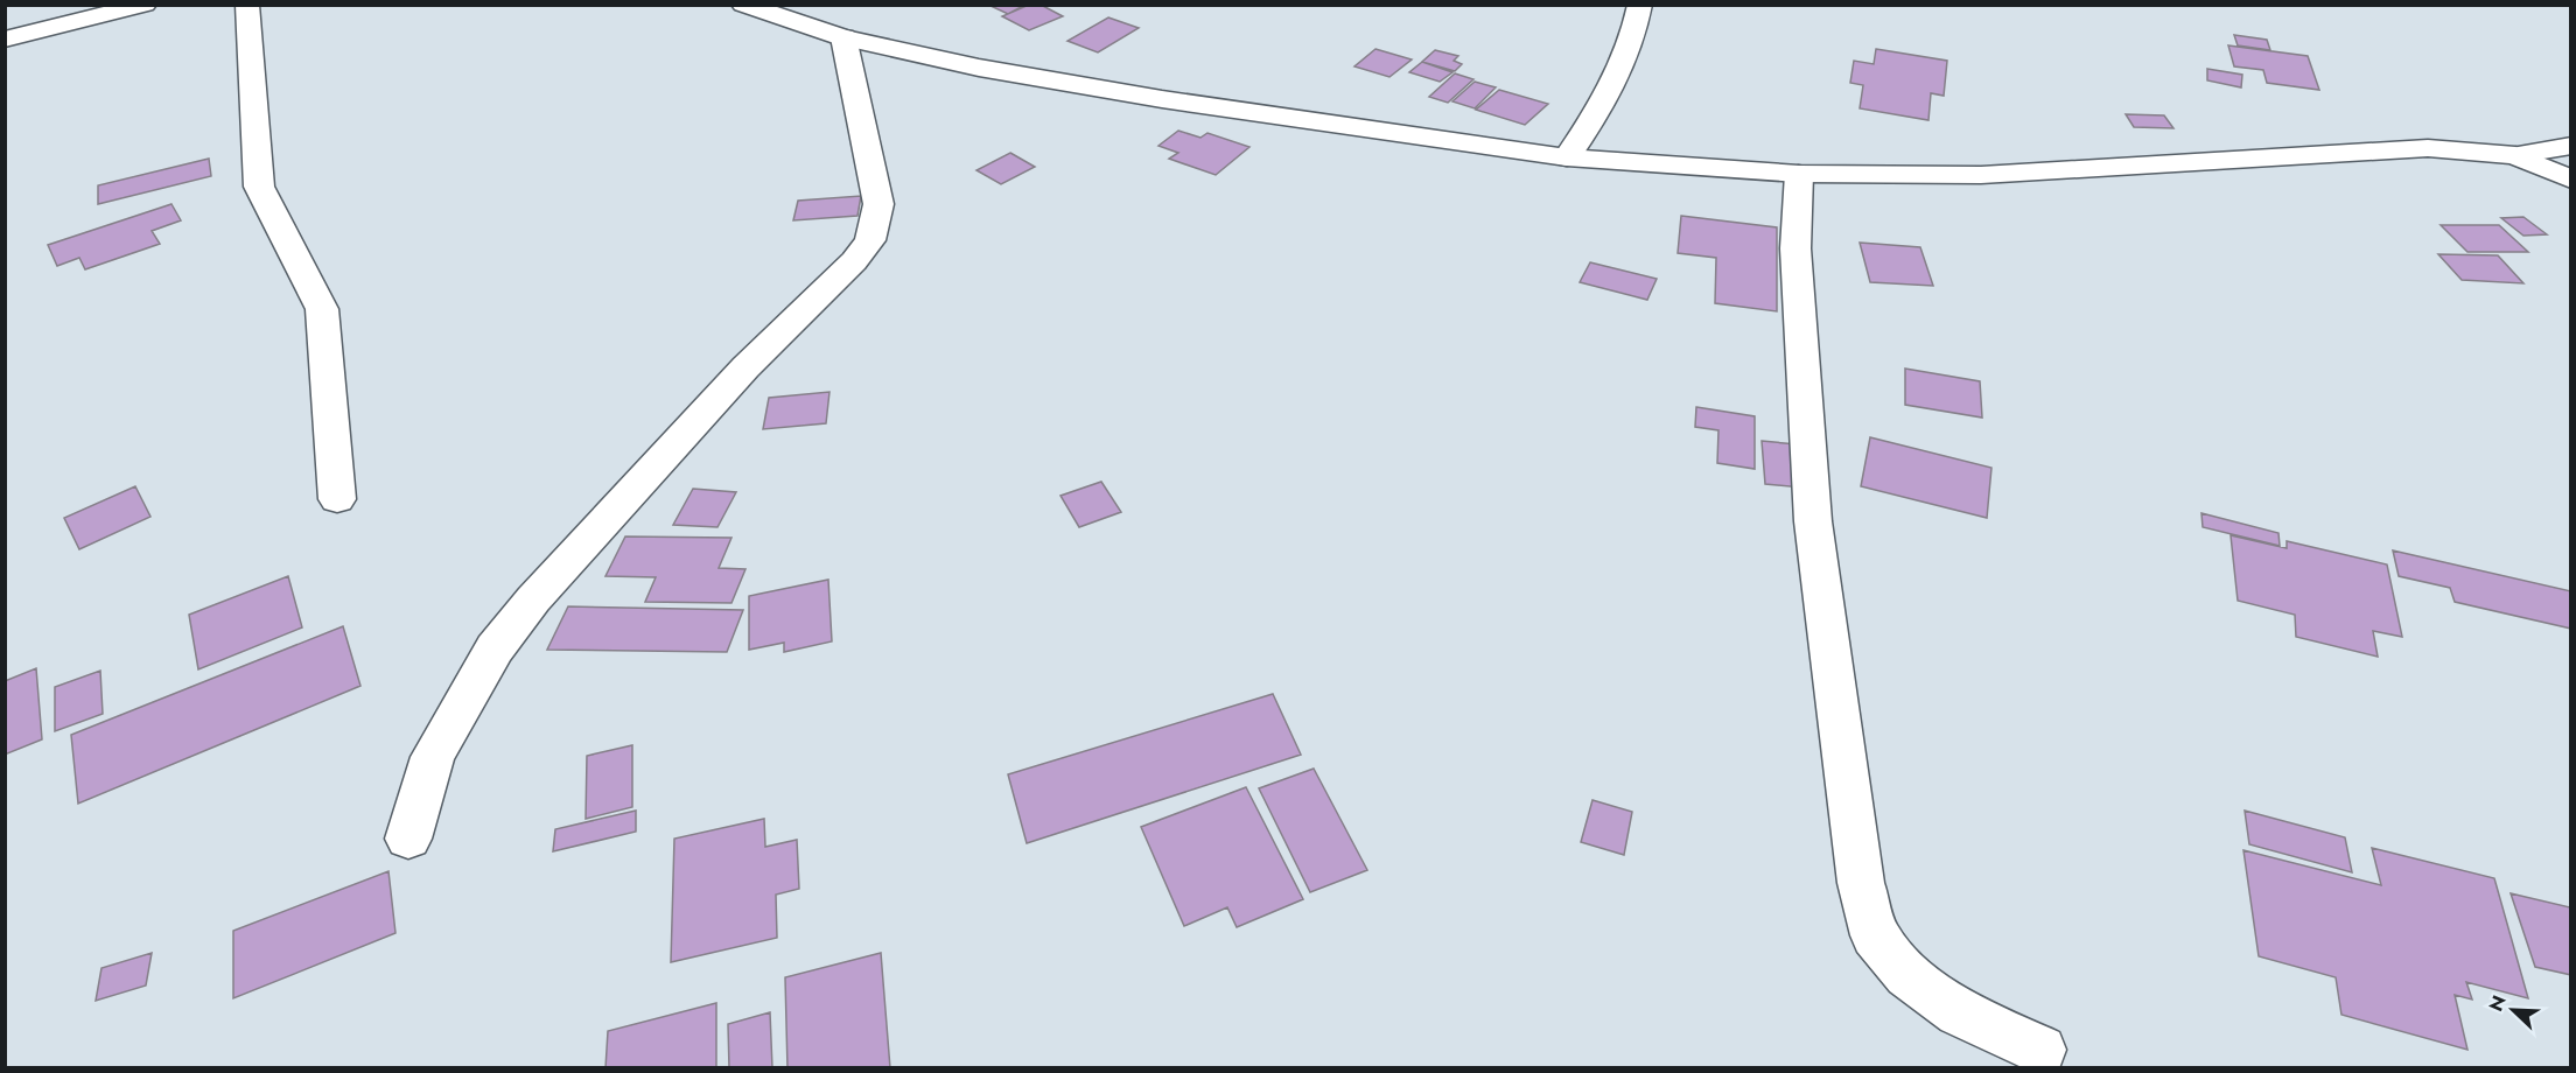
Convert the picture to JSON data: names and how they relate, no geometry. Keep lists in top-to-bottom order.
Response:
{
  "north": "top left"
}
